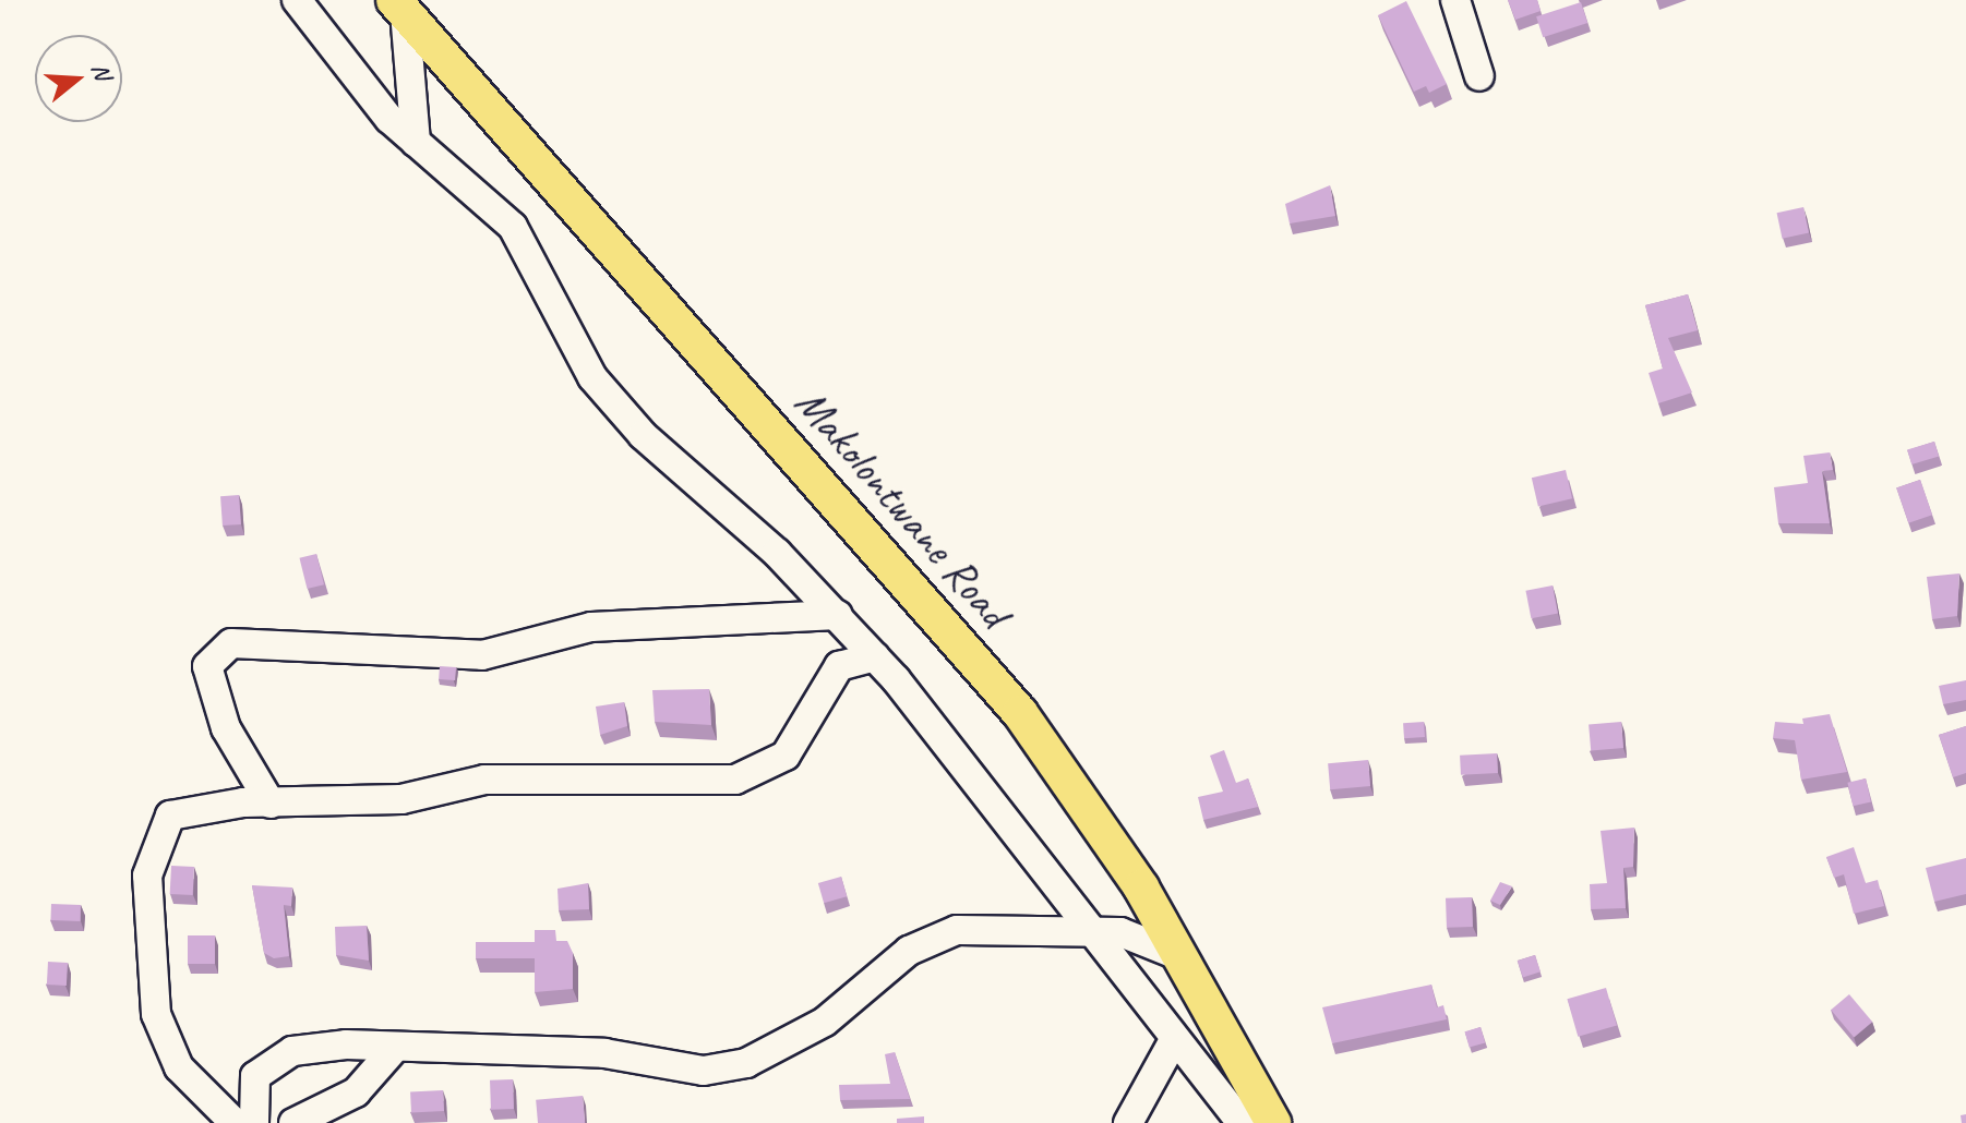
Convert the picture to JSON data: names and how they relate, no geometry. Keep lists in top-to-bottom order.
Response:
{
  "streets": {
    "main road": ["Makolontwane Road"]
  },
  "north": "right"
}
